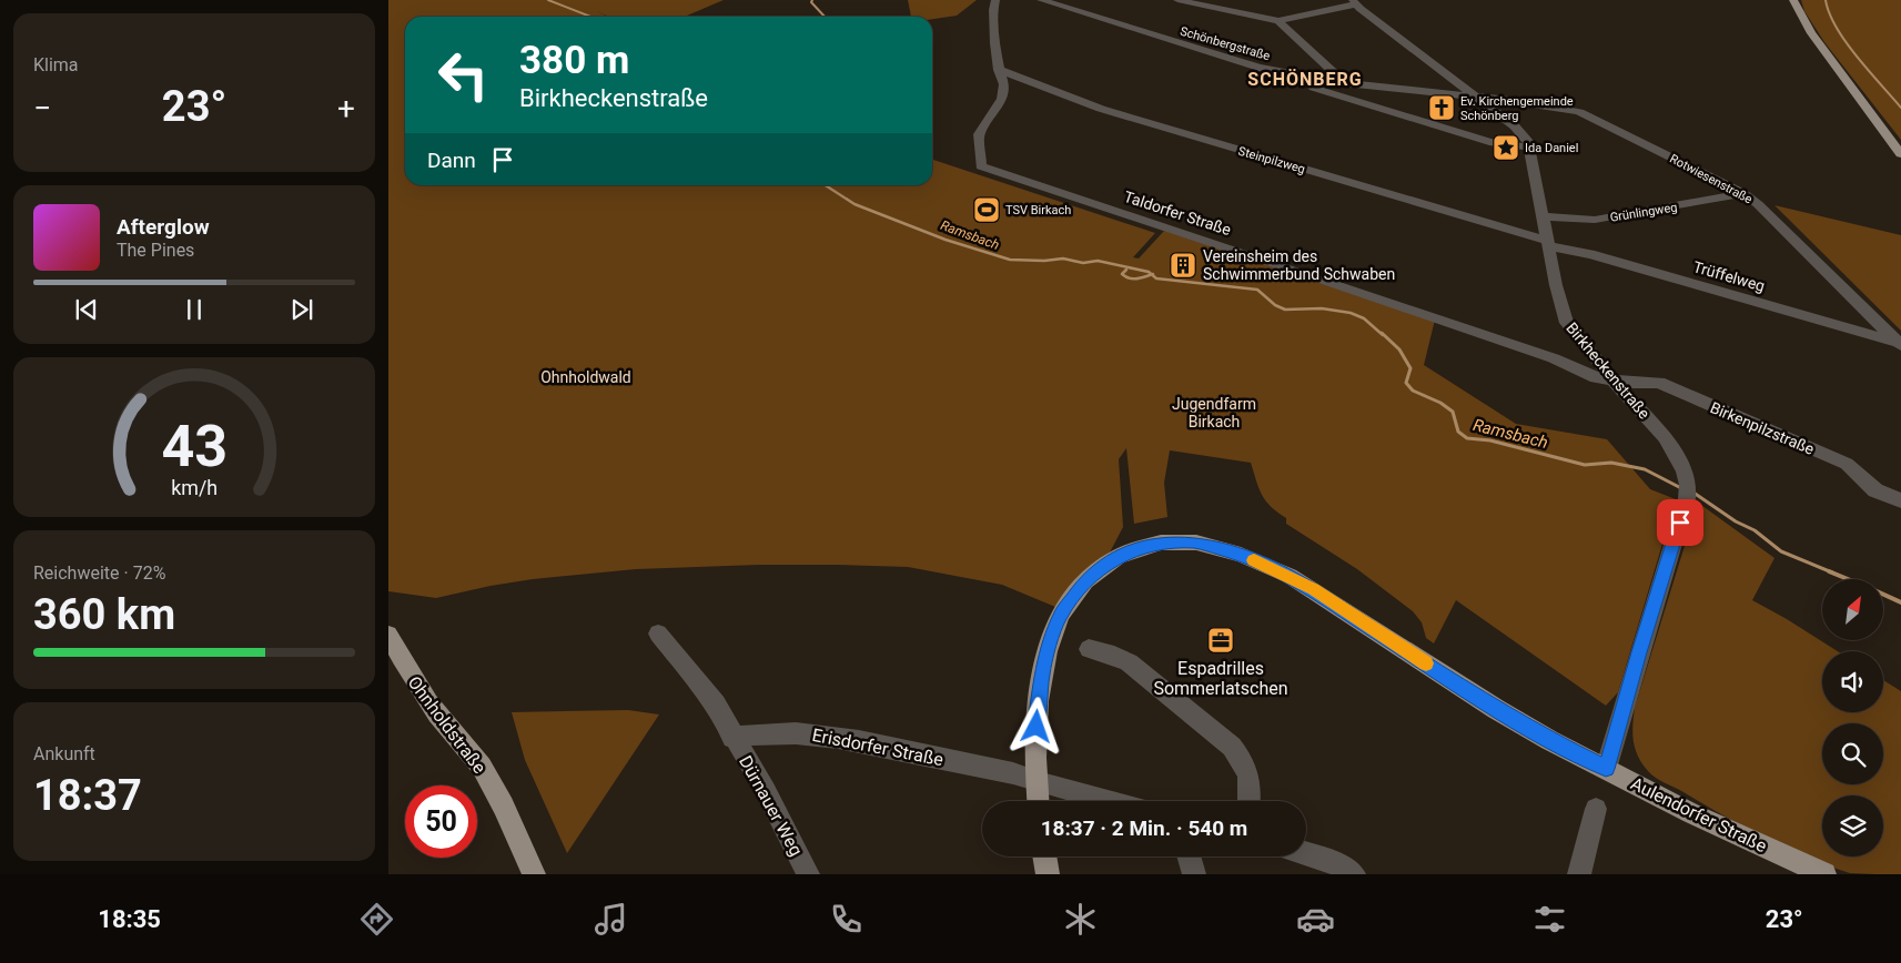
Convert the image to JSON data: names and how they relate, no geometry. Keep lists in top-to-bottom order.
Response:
{
  "streets": {
    "main road": ["Ohnholdstraße", "Aulendorfer Straße"],
    "street": [
      "Schönbergstraße",
      "Steinpilzweg",
      "Rotwiesenstraße",
      "Grünlingweg",
      "Taldorfer Straße",
      "Trüffelweg",
      "Birkheckenstraße",
      "Birkenpilzstraße",
      "Erisdorfer Straße",
      "Dürnauer Weg"
    ]
  },
  "crossings": [
    ["Schönbergstraße", "Rotwiesenstraße"],
    ["Schönbergstraße", "Birkheckenstraße"],
    ["Steinpilzweg", "Taldorfer Straße"],
    ["Steinpilzweg", "Trüffelweg"],
    ["Steinpilzweg", "Birkheckenstraße"],
    ["Rotwiesenstraße", "Grünlingweg"],
    ["Rotwiesenstraße", "Trüffelweg"],
    ["Rotwiesenstraße", "Birkheckenstraße"],
    ["Grünlingweg", "Birkheckenstraße"],
    ["Taldorfer Straße", "Birkheckenstraße"],
    ["Taldorfer Straße", "Birkenpilzstraße"],
    ["Trüffelweg", "Birkheckenstraße"],
    ["Birkheckenstraße", "Birkenpilzstraße"],
    ["Birkheckenstraße", "Aulendorfer Straße"],
    ["Erisdorfer Straße", "Dürnauer Weg"],
    ["Erisdorfer Straße", "Aulendorfer Straße"]
  ],
  "districts": ["SCHÖNBERG"],
  "water": ["Ramsbach"],
  "parks": ["Ohnholdwald", "Jugendfarm Birkach"],
  "places": {
    "church": ["Ev. Kirchengemeinde Schönberg"],
    "place": ["Ida Daniel"],
    "sports": ["TSV Birkach"],
    "building": ["Vereinsheim des Schwimmerbund Schwaben"],
    "office": ["Espadrilles Sommerlatschen"]
  },
  "north": "top right",
  "page": {
    "tile": [
      "Klima",
      ["Reichweite · 72%", "360 km"],
      ["Ankunft", "18:37"]
    ],
    "turn": ["380 m", "Birkheckenstraße"],
    "heat": ["−", "23°", "+"],
    "then": "Dann",
    "song": ["Afterglow", "The Pines"],
    "limit": "50",
    "trip": "18:37 · 2 Min. · 540 m",
    "tabs": ["18:35", "23°"],
    "gauge": ["43", "km/h"]
  }
}
